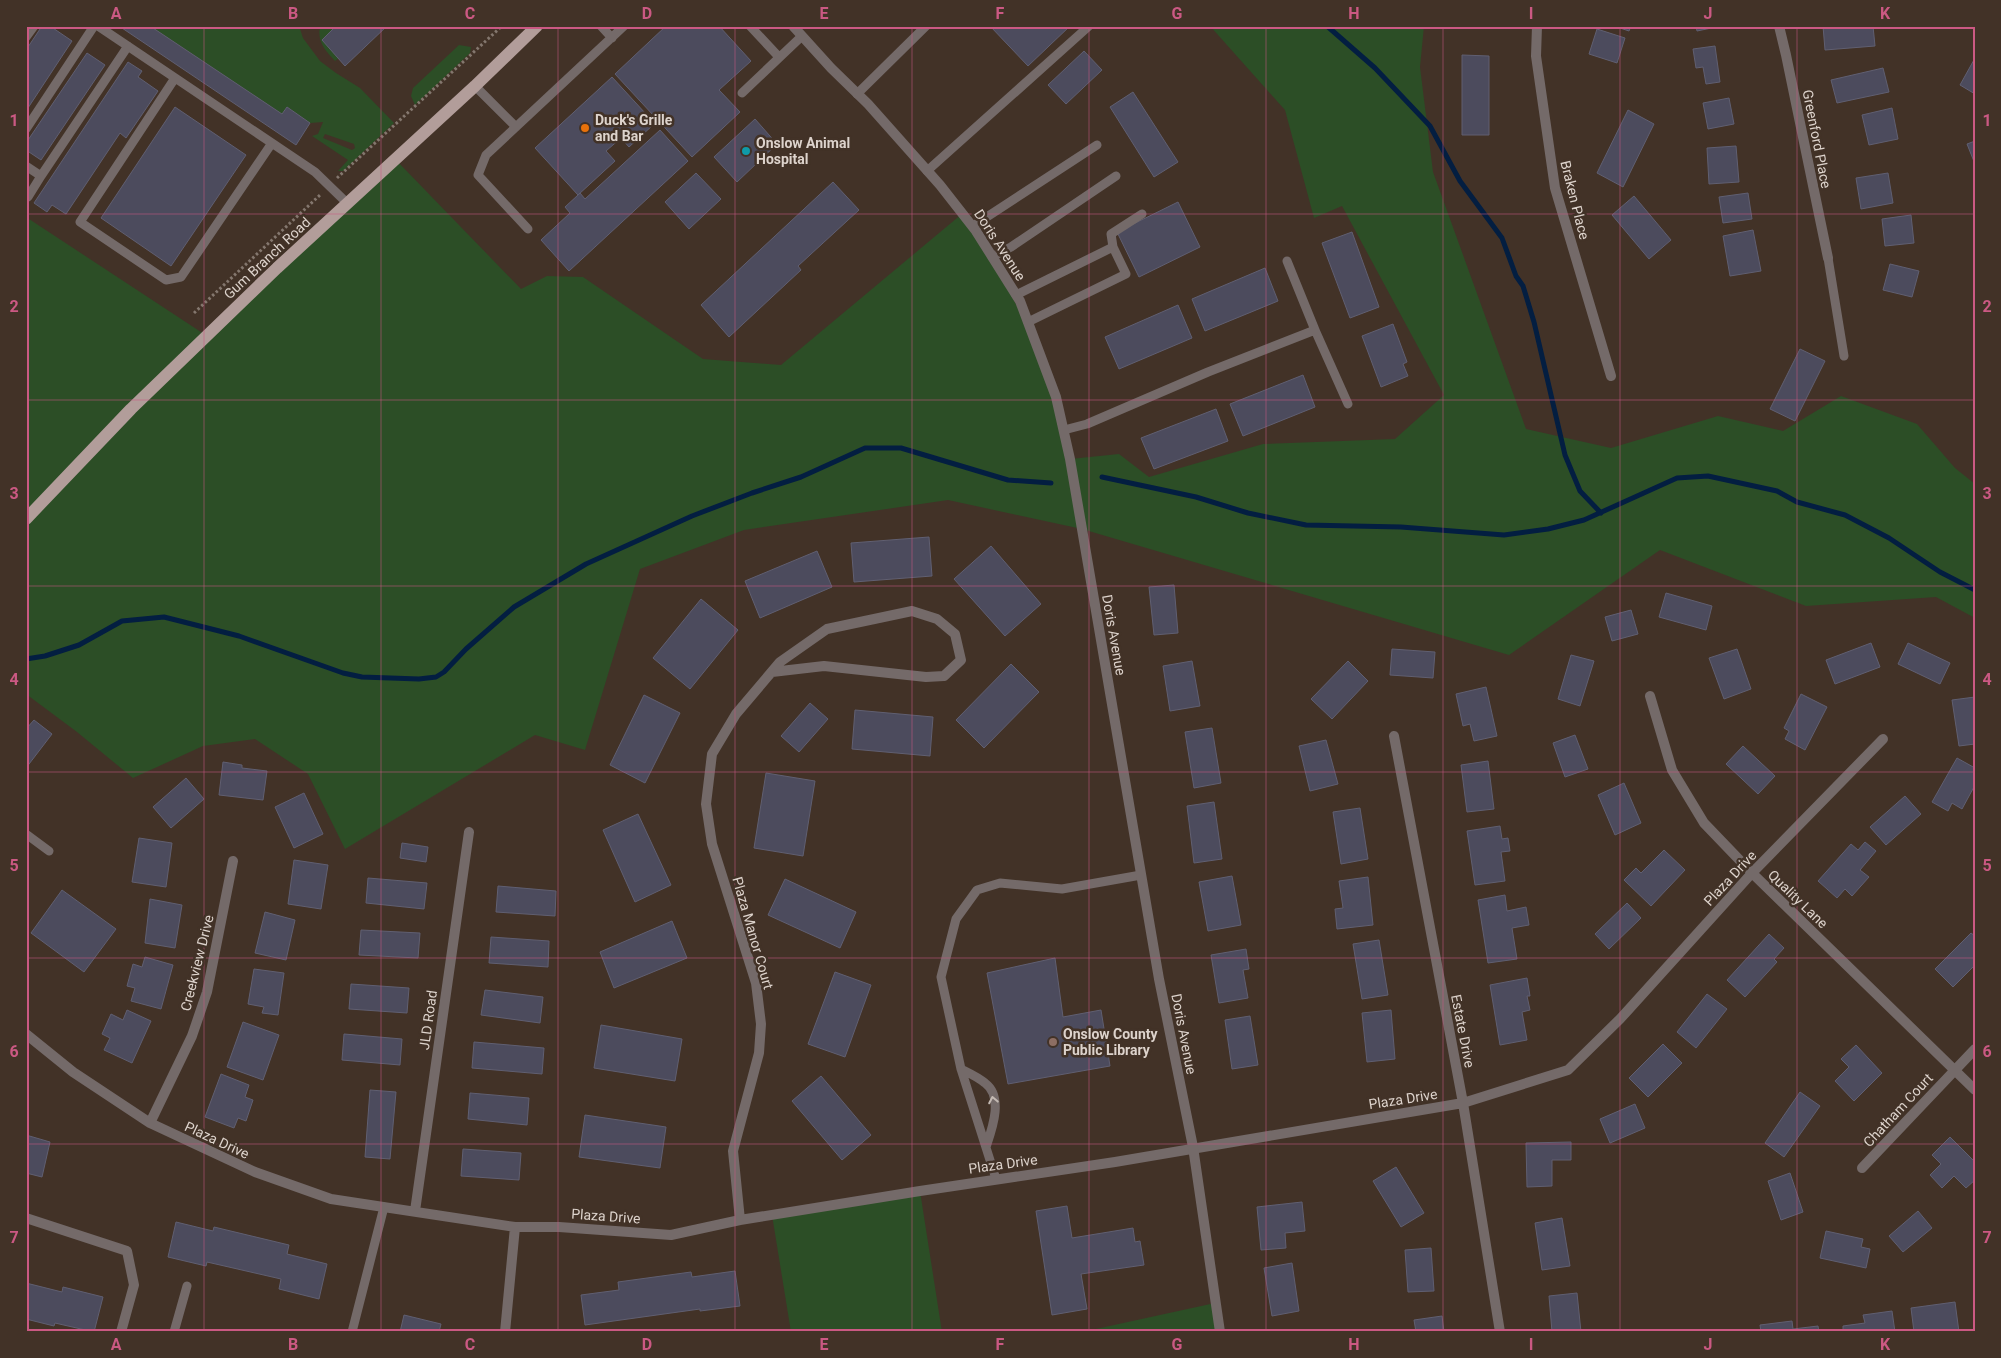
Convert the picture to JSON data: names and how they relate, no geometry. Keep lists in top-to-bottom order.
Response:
{
  "streets": {
    "main road": ["Gum Branch Road"],
    "street": [
      "Greenford Place",
      "Braken Place",
      "Doris Avenue",
      "Plaza Drive",
      "Quality Lane",
      "Plaza Manor Court",
      "Creekview Drive",
      "JLD Road",
      "Estate Drive",
      "Chatham Court"
    ]
  },
  "crossings": [
    ["Doris Avenue", "Plaza Drive"],
    ["Plaza Drive", "Quality Lane"],
    ["Plaza Drive", "Plaza Manor Court"],
    ["Plaza Drive", "Creekview Drive"],
    ["Plaza Drive", "JLD Road"],
    ["Plaza Drive", "Estate Drive"],
    ["Quality Lane", "Chatham Court"]
  ],
  "places": ["Duck's Grille and Bar", "Onslow Animal Hospital", "Onslow County Public Library"],
  "grid": {
    "columns": [
      "A",
      "B",
      "C",
      "D",
      "E",
      "F",
      "G",
      "H",
      "I",
      "J",
      "K"
    ],
    "rows": [
      "1",
      "2",
      "3",
      "4",
      "5",
      "6",
      "7"
    ]
  }
}
